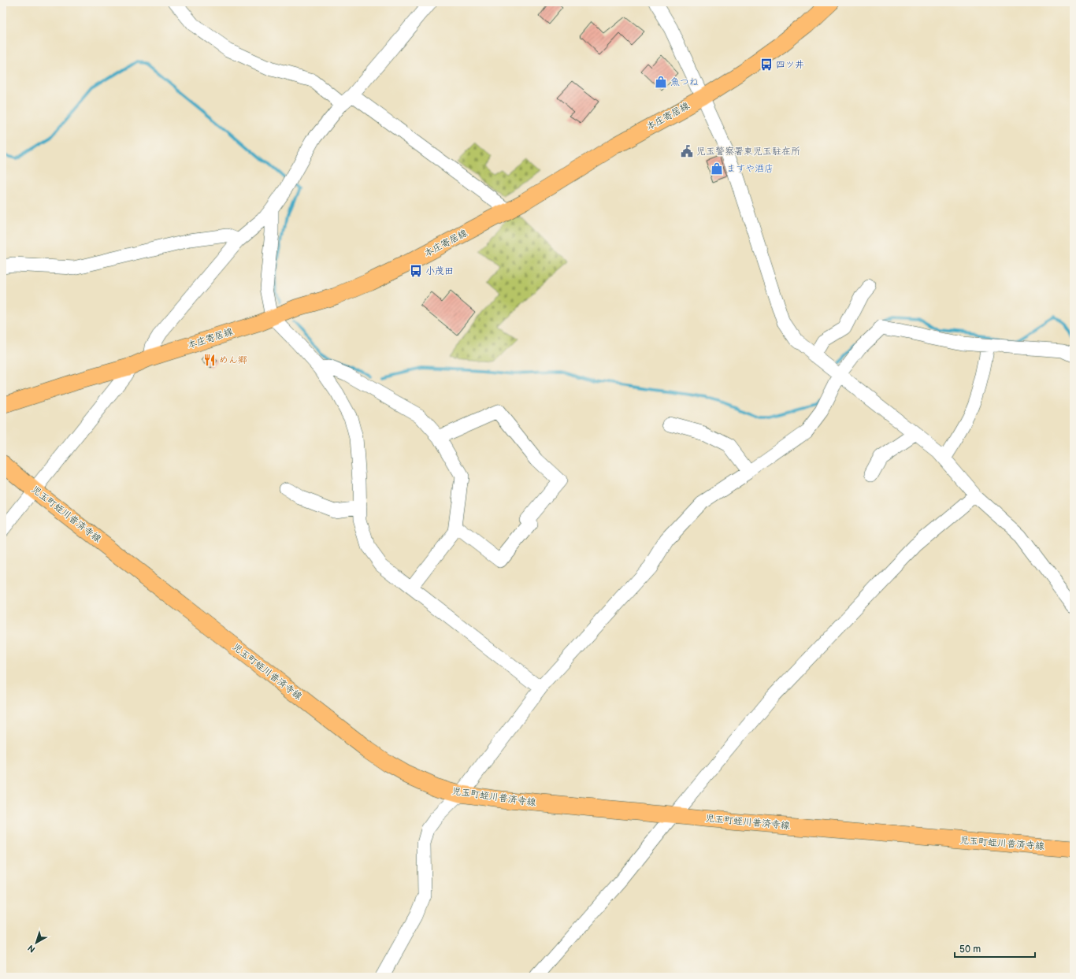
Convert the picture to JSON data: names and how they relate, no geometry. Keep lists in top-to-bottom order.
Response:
{
  "streets": {
    "main road": ["本庄寄居線", "児玉町蛭川普済寺線"]
  },
  "places": {
    "bus stop": ["四ツ井", "小茂田"],
    "shop": ["魚つね", "ますや酒店"],
    "public building": ["児玉警察署東児玉駐在所"],
    "restaurant": ["めん郷"]
  },
  "scale_bar": "50 m",
  "north": "bottom left"
}
